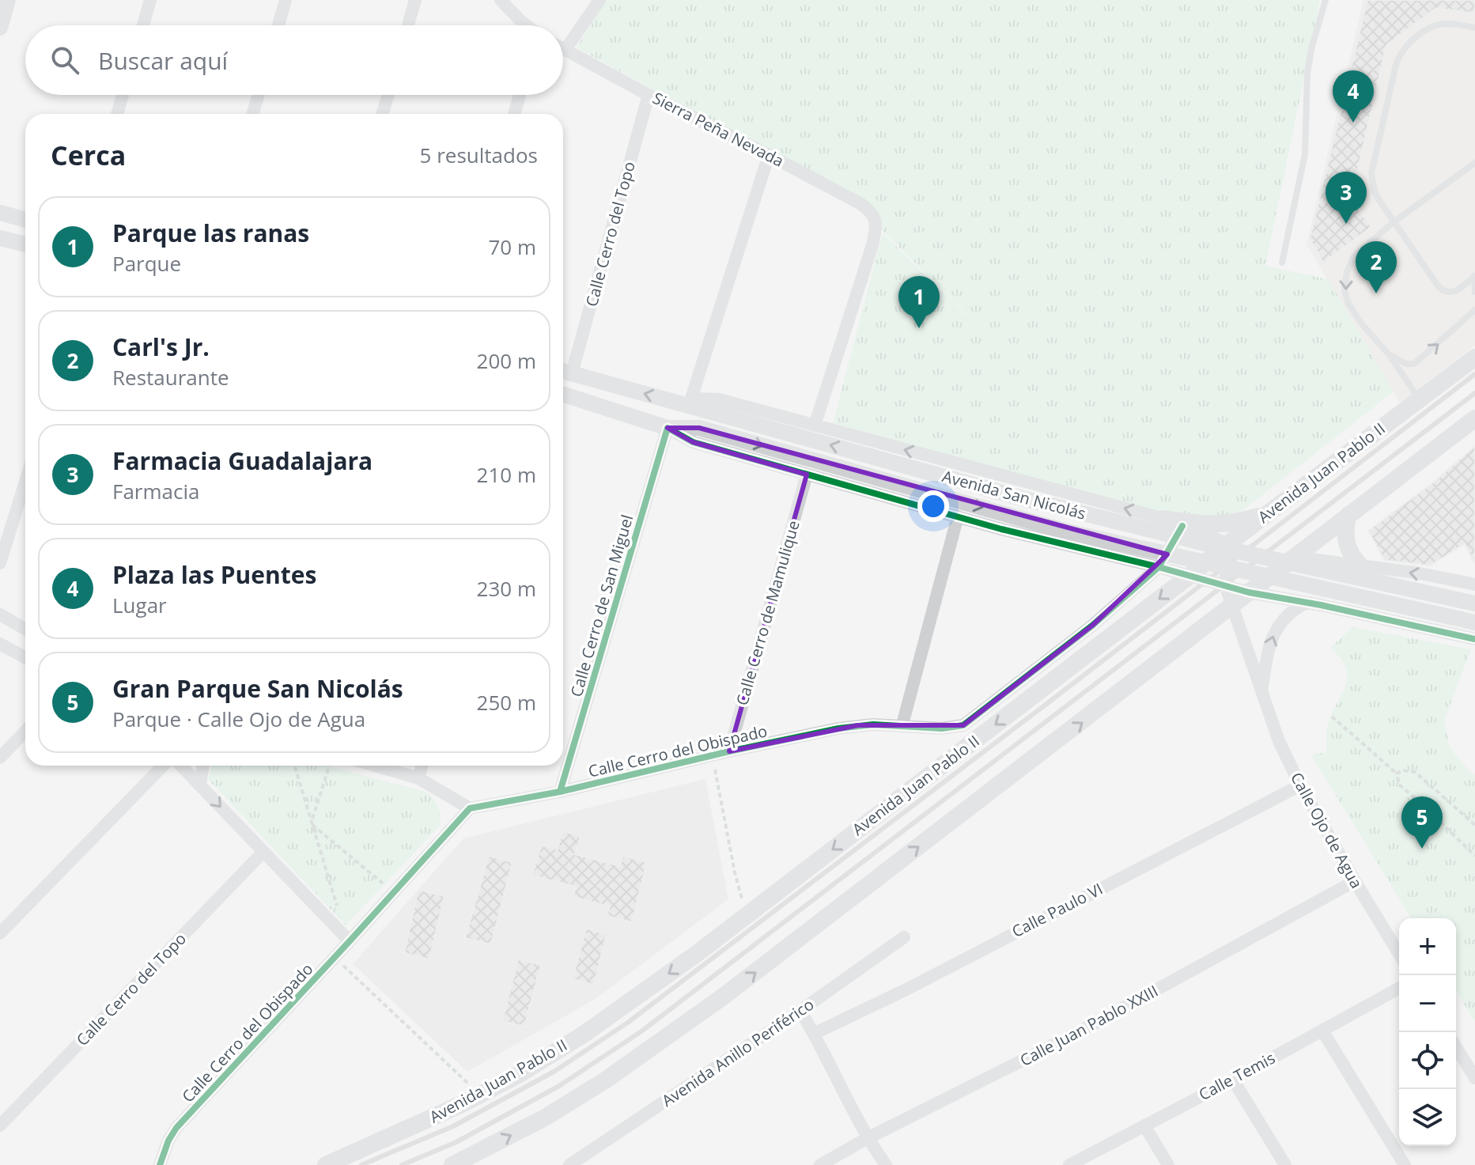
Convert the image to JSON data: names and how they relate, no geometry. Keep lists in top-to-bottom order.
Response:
{
  "streets": {
    "main road": ["Avenida Juan Pablo II"],
    "street": [
      "Sierra Peña Nevada",
      "Calle Cerro del Topo",
      "Avenida San Nicolás",
      "Calle Cerro de San Miguel",
      "Calle Cerro de Mamulique",
      "Calle Cerro del Obispado",
      "Calle Ojo de Agua",
      "Calle Paulo VI",
      "Calle Juan Pablo XXIII",
      "Avenida Anillo Periférico",
      "Calle Temis"
    ]
  },
  "crossings": [
    ["Sierra Peña Nevada", "Calle Cerro del Topo"],
    ["Calle Cerro del Topo", "Avenida San Nicolás"],
    ["Avenida Juan Pablo II", "Calle Ojo de Agua"],
    ["Avenida San Nicolás", "Calle Cerro de San Miguel"],
    ["Calle Cerro de San Miguel", "Calle Cerro del Obispado"],
    ["Calle Cerro de Mamulique", "Calle Cerro del Obispado"],
    ["Calle Ojo de Agua", "Calle Paulo VI"],
    ["Calle Ojo de Agua", "Calle Juan Pablo XXIII"]
  ],
  "page": {
    "search": "Buscar aquí",
    "pins": [
      "4",
      "3",
      "2",
      "1",
      "5"
    ],
    "heading": ["Cerca", "5 resultados"],
    "list": [
      {
        "mark": "1",
        "name": "Parque las ranas",
        "note": "Parque",
        "value": "70 m"
      },
      {
        "mark": "2",
        "name": "Carl's Jr.",
        "note": "Restaurante",
        "value": "200 m"
      },
      {
        "mark": "3",
        "name": "Farmacia Guadalajara",
        "note": "Farmacia",
        "value": "210 m"
      },
      {
        "mark": "4",
        "name": "Plaza las Puentes",
        "note": "Lugar",
        "value": "230 m"
      },
      {
        "mark": "5",
        "name": "Gran Parque San Nicolás",
        "note": "Parque · Calle Ojo de Agua",
        "value": "250 m"
      }
    ],
    "map_buttons": ["+", "−"]
  }
}
